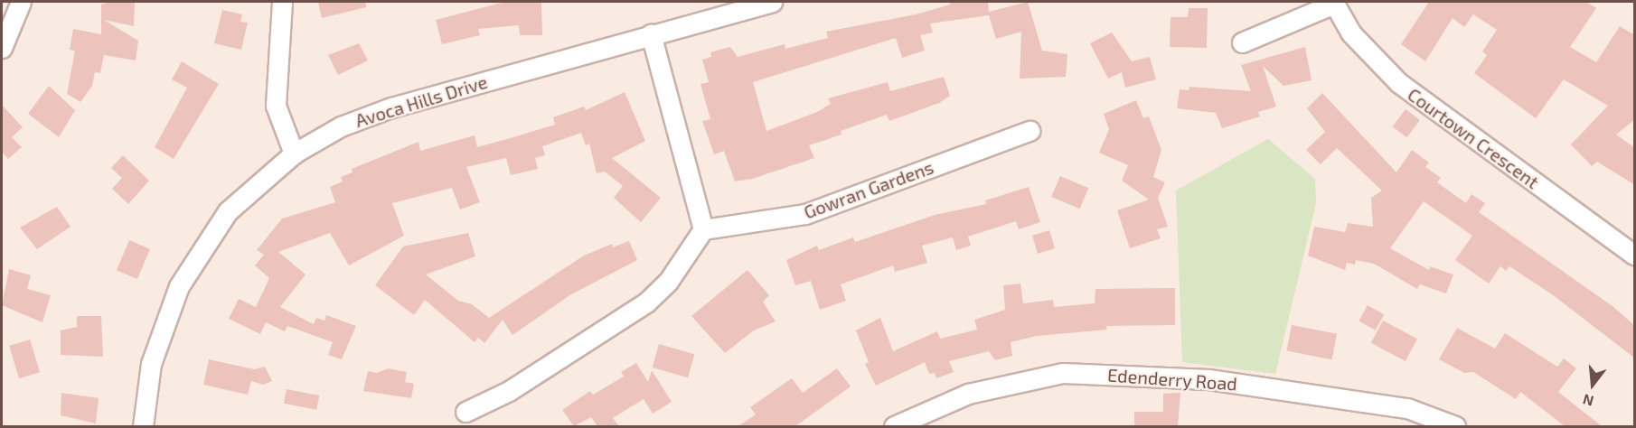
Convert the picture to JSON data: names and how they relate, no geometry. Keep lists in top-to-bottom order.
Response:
{
  "streets": {
    "street": [
      "Avoca Hills Drive",
      "Courtown Crescent",
      "Gowran Gardens",
      "Edenderry Road"
    ]
  },
  "north": "bottom"
}
